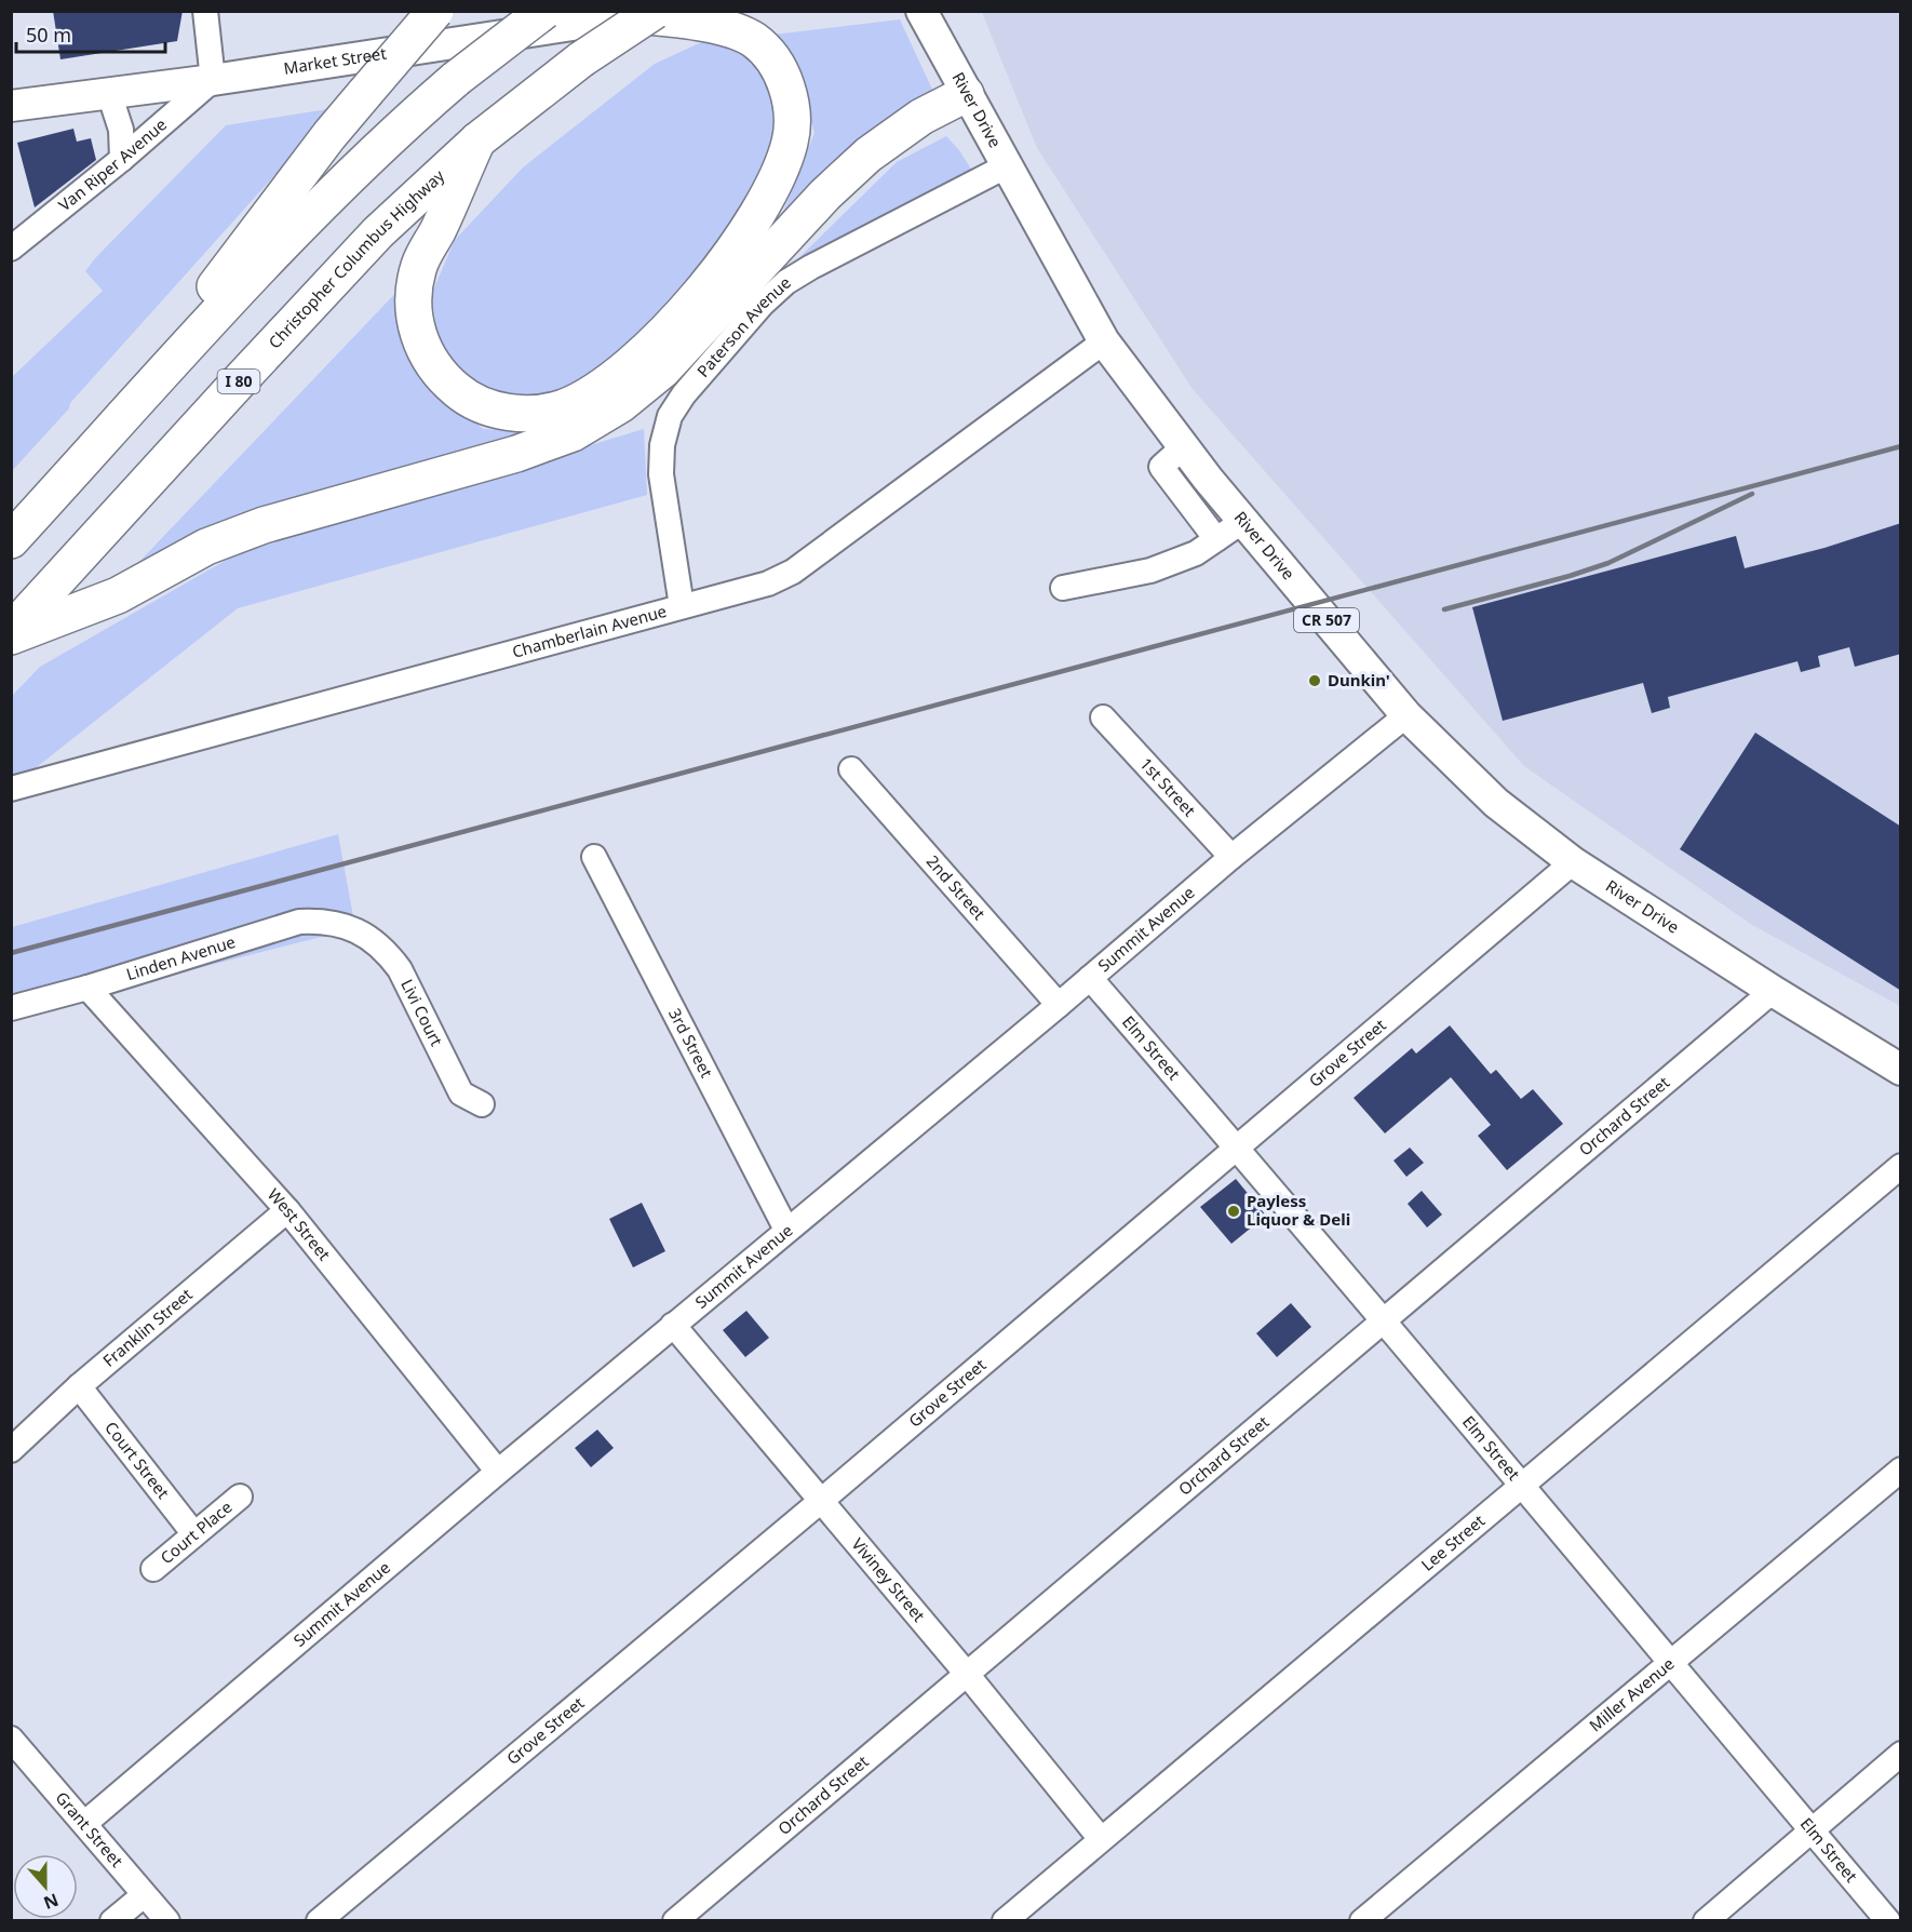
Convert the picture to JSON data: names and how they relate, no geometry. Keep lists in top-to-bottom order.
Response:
{
  "streets": {
    "highway": ["Christopher Columbus Highway", "I 80"],
    "main road": ["Market Street", "River Drive", "CR 507"],
    "street": [
      "Van Riper Avenue",
      "Paterson Avenue",
      "Chamberlain Avenue",
      "1st Street",
      "2nd Street",
      "Summit Avenue",
      "Linden Avenue",
      "Livi Court",
      "3rd Street",
      "Elm Street",
      "Grove Street",
      "Orchard Street",
      "West Street",
      "Franklin Street",
      "Court Street",
      "Court Place",
      "Lee Street",
      "Viviney Street",
      "Miller Avenue",
      "Grant Street"
    ]
  },
  "crossings": [
    ["Market Street", "Van Riper Avenue"],
    ["Market Street", "Christopher Columbus Highway"],
    ["River Drive", "Paterson Avenue"],
    ["River Drive", "Chamberlain Avenue"],
    ["River Drive", "Summit Avenue"],
    ["River Drive", "Grove Street"],
    ["River Drive", "Orchard Street"],
    ["Paterson Avenue", "Chamberlain Avenue"],
    ["1st Street", "Summit Avenue"],
    ["2nd Street", "Summit Avenue"],
    ["Summit Avenue", "3rd Street"],
    ["Summit Avenue", "Elm Street"],
    ["Summit Avenue", "West Street"],
    ["Summit Avenue", "Viviney Street"],
    ["Summit Avenue", "Grant Street"],
    ["Linden Avenue", "Livi Court"],
    ["Linden Avenue", "West Street"],
    ["Elm Street", "Grove Street"],
    ["Elm Street", "Orchard Street"],
    ["Elm Street", "Lee Street"],
    ["Elm Street", "Miller Avenue"],
    ["Grove Street", "Viviney Street"],
    ["Orchard Street", "Viviney Street"],
    ["West Street", "Franklin Street"],
    ["Franklin Street", "Court Street"],
    ["Court Street", "Court Place"],
    ["Lee Street", "Viviney Street"]
  ],
  "places": ["Dunkin'", "Payless Liquor & Deli"],
  "scale_bar": "50 m",
  "north": "bottom"
}
